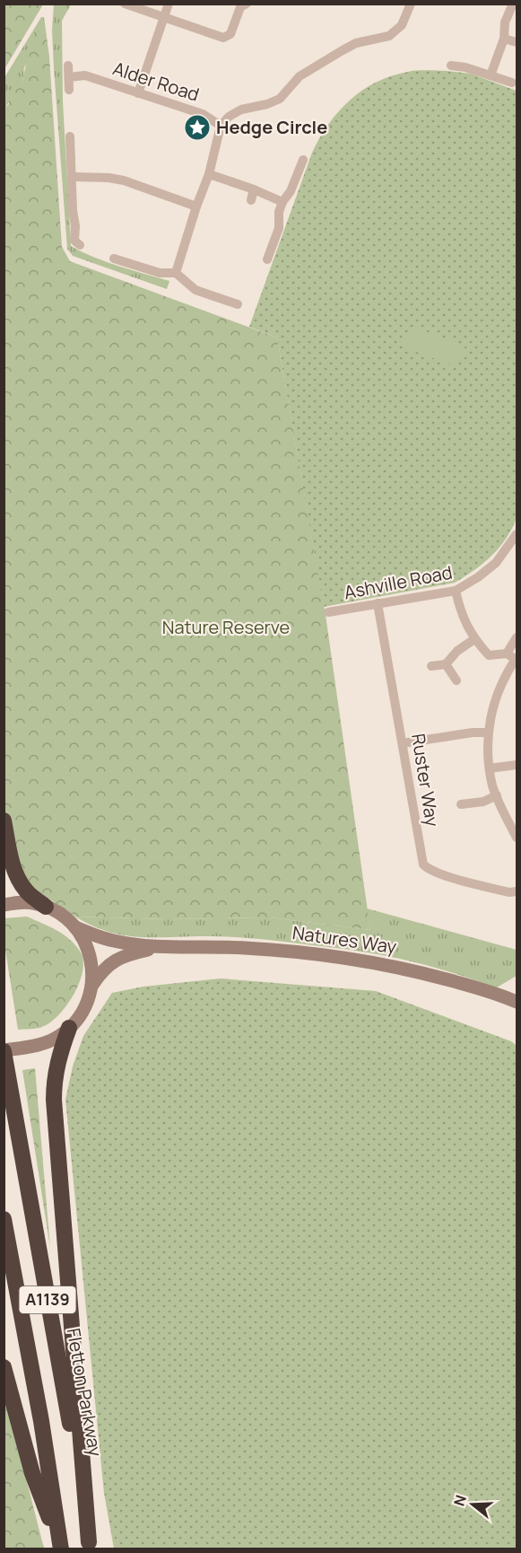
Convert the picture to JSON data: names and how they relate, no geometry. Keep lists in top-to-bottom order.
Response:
{
  "streets": {
    "highway": ["A1139", "Fletton Parkway"],
    "street": [
      "Alder Road",
      "Ashville Road",
      "Ruster Way",
      "Natures Way"
    ]
  },
  "crossings": [
    ["Ashville Road", "Ruster Way"]
  ],
  "parks": ["Nature Reserve"],
  "places": {
    "place": ["Hedge Circle"]
  },
  "north": "left"
}
